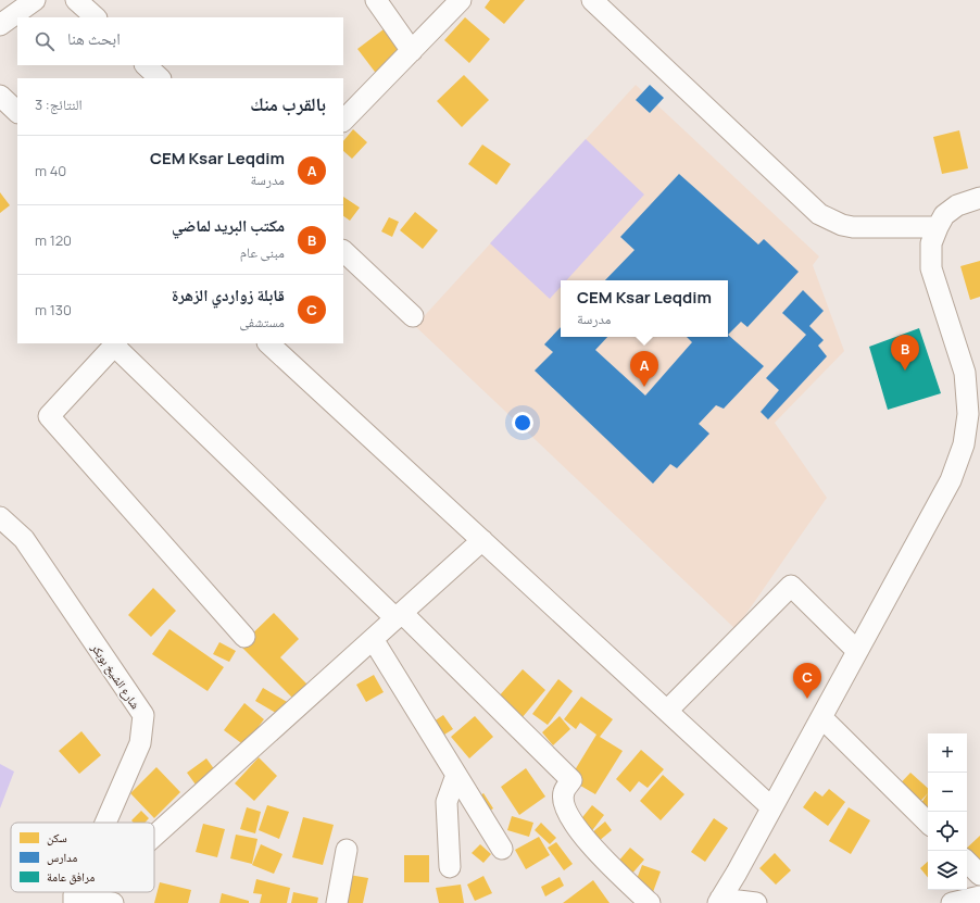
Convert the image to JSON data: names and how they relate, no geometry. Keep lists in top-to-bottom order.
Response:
{
  "streets": {
    "street": ["شارع الشيخ بوبكر"]
  },
  "legend": ["سكن", "مدارس", "مرافق عامة"],
  "page": {
    "search": "ابحث هنا",
    "heading": ["بالقرب منك", "النتائج: 3"],
    "list": [
      {
        "mark": "A",
        "name": "CEM Ksar Leqdim",
        "note": "مدرسة",
        "value": "40 m"
      },
      {
        "mark": "B",
        "name": "مكتب البريد لماضي",
        "note": "مبنى عام",
        "value": "120 m"
      },
      {
        "mark": "C",
        "name": "قابلة زواردي الزهرة",
        "note": "مستشفى",
        "value": "130 m"
      }
    ],
    "popup": ["CEM Ksar Leqdim", "مدرسة"],
    "pins": ["B", "A", "C"],
    "map_buttons": ["+", "−"]
  }
}
